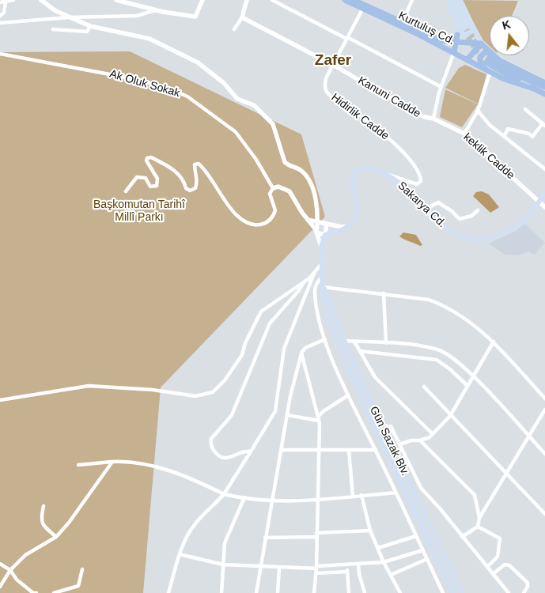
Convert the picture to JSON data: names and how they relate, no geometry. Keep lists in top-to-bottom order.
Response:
{
  "streets": {
    "main road": ["Kurtuluş Cd.", "Sakarya Cd.", "Gün Sazak Blv."],
    "street": [
      "Ak Oluk Sokak",
      "Kanuni Cadde",
      "Hidirlik Cadde",
      "keklik Cadde"
    ]
  },
  "crossings": [
    ["Kurtuluş Cd.", "Hidirlik Cadde"],
    ["Kanuni Cadde", "Hidirlik Cadde"],
    ["Kanuni Cadde", "keklik Cadde"],
    ["Hidirlik Cadde", "Sakarya Cd."],
    ["keklik Cadde", "Sakarya Cd."]
  ],
  "districts": ["Zafer"],
  "parks": ["Başkomutan Tarihî Millî Parkı"],
  "north": "top"
}
